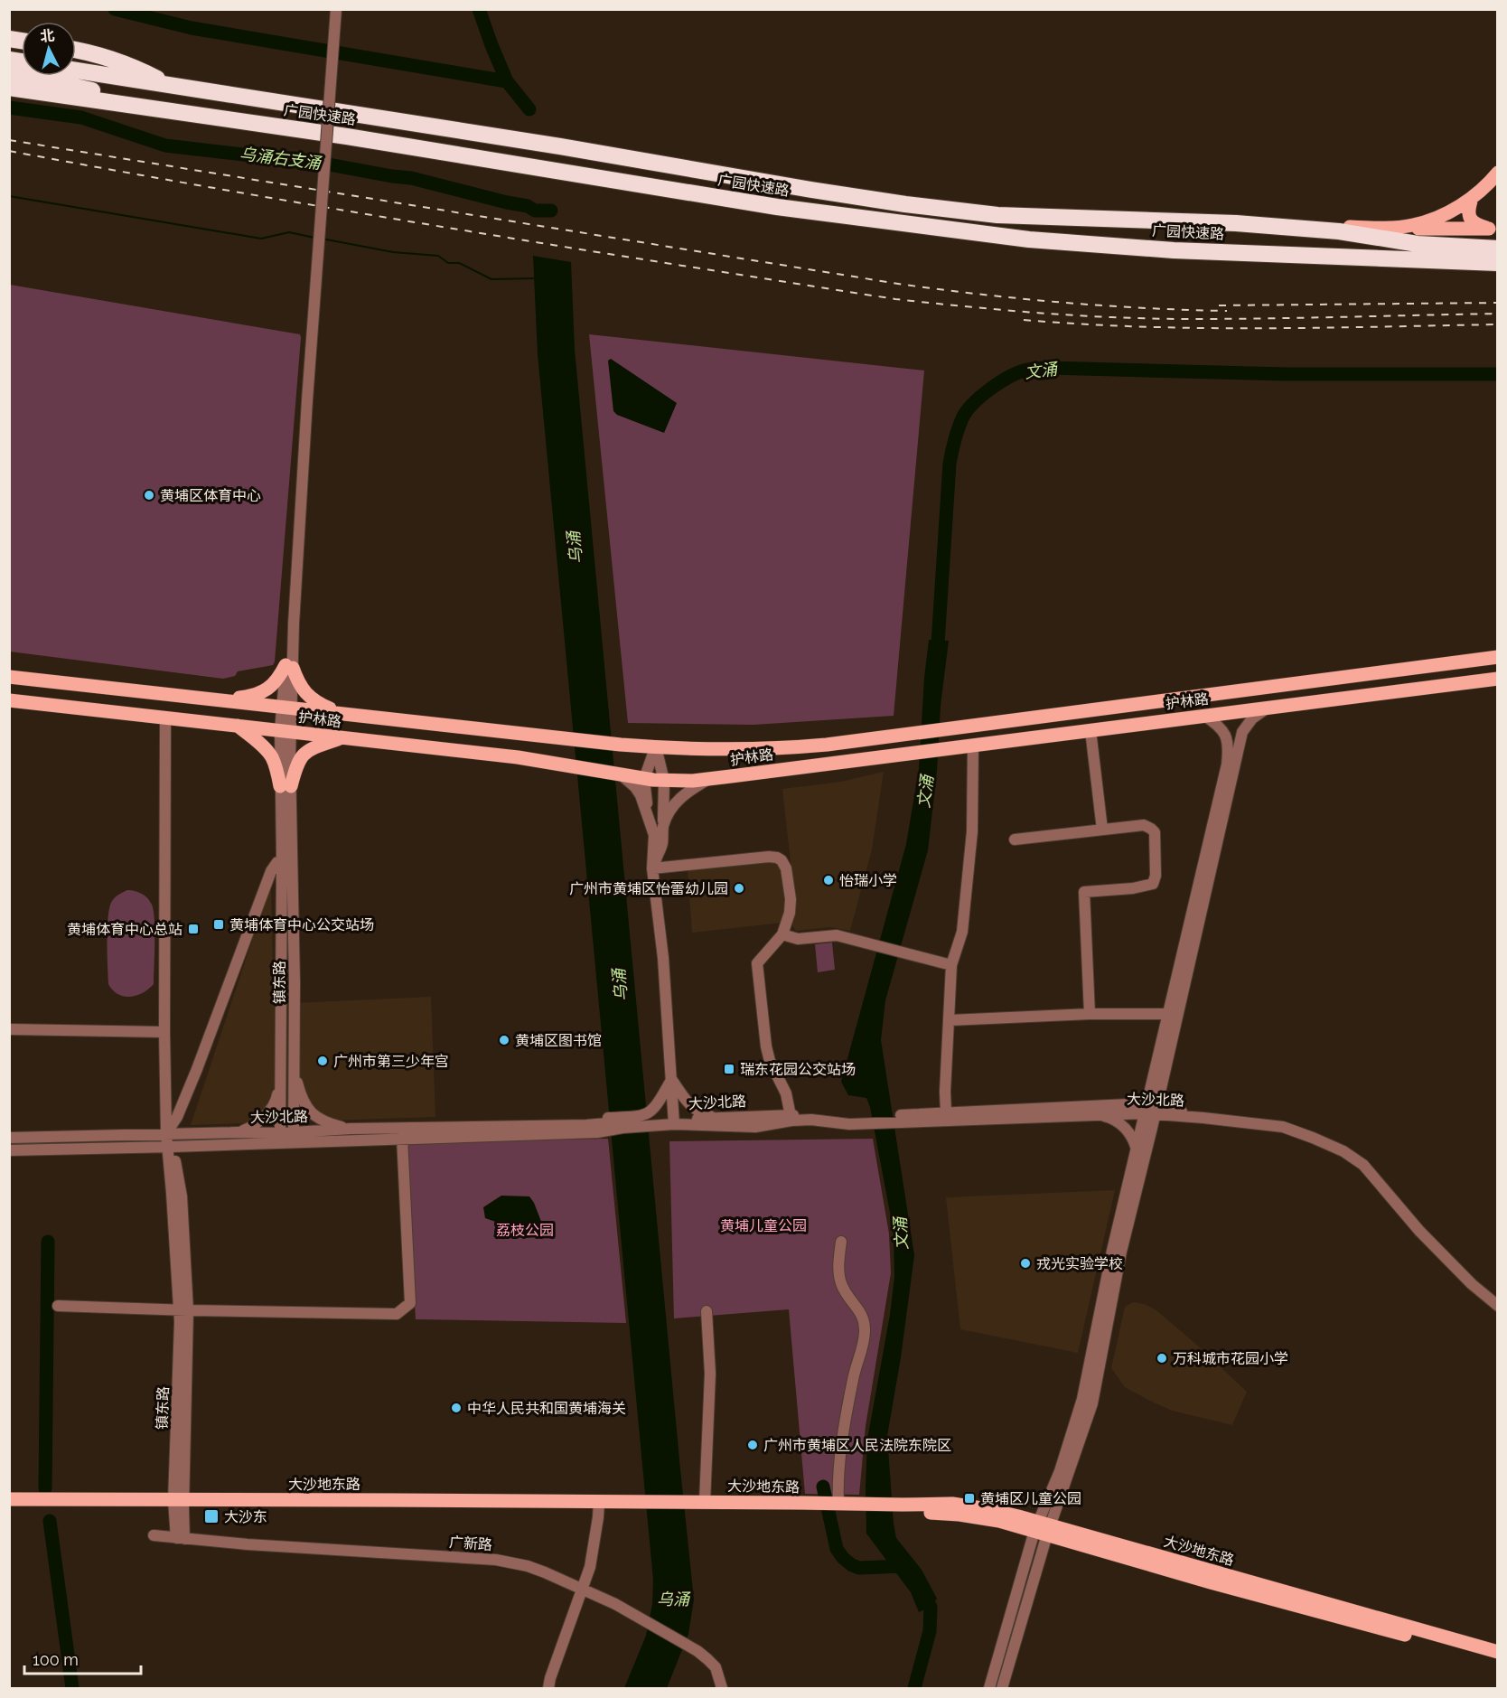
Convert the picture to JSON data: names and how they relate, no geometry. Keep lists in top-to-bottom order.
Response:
{
  "streets": {
    "highway": ["广园快速路"],
    "main road": ["护林路", "大沙地东路"],
    "street": ["镇东路", "大沙北路", "广新路"]
  },
  "crossings": [
    ["护林路", "镇东路"],
    ["镇东路", "大沙北路"],
    ["镇东路", "大沙地东路"],
    ["镇东路", "广新路"]
  ],
  "water": ["乌涌右支涌", "文涌", "乌涌"],
  "parks": ["黄埔儿童公园", "荔枝公园"],
  "places": {
    "other": [
      "黄埔区体育中心",
      "怡瑞小学",
      "广州市黄埔区怡蕾幼儿园",
      "黄埔区图书馆",
      "广州市第三少年宫",
      "戎光实验学校",
      "万科城市花园小学",
      "中华人民共和国黄埔海关",
      "广州市黄埔区人民法院东院区"
    ],
    "transit": [
      "黄埔体育中心公交站场",
      "黄埔体育中心总站",
      "瑞东花园公交站场",
      "黄埔区儿童公园",
      "大沙东"
    ]
  },
  "scale_bar": "100 m",
  "north": "top"
}
